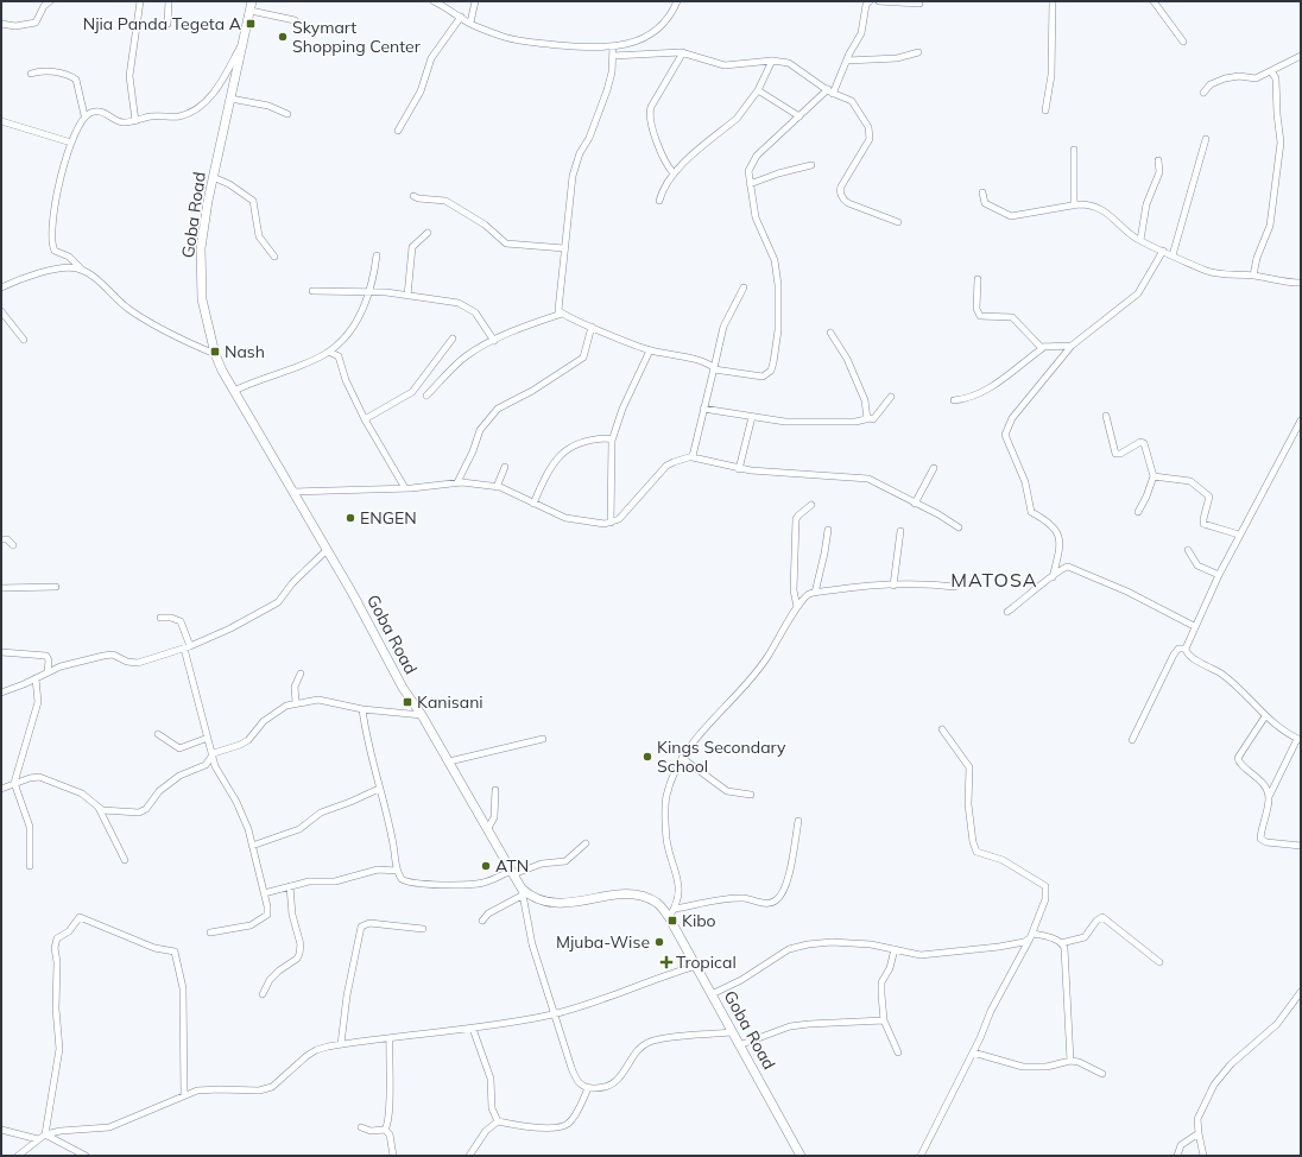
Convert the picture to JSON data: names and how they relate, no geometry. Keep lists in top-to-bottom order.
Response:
{
  "streets": {
    "main road": ["Goba Road"]
  },
  "districts": ["MATOSA"],
  "places": {
    "transit": [
      "Njia Panda Tegeta A",
      "Nash",
      "Kanisani",
      "Kibo"
    ],
    "other": [
      "Skymart Shopping Center",
      "ENGEN",
      "Kings Secondary School",
      "ATN",
      "Mjuba-Wise"
    ],
    "health": ["Tropical"]
  }
}
